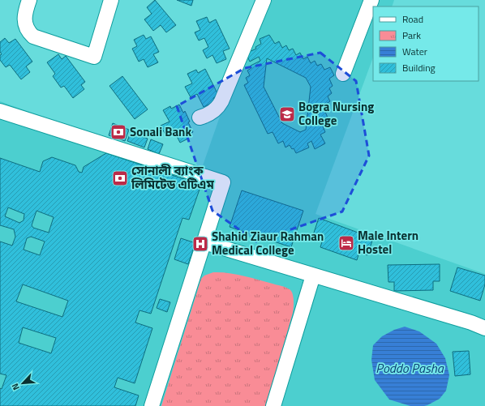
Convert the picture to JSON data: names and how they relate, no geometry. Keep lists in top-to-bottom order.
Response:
{
  "water": ["Poddo Pasha"],
  "places": {
    "school or university": ["Bogra Nursing College"],
    "bank": ["Sonali Bank", "সোনালী ব্যাংক লিমিটেড এটিএম"],
    "hotel": ["Male Intern Hostel"],
    "hospital": ["Shahid Ziaur Rahman Medical College"]
  },
  "legend": [
    "Road",
    "Park",
    "Water",
    "Building"
  ],
  "north": "bottom left"
}
